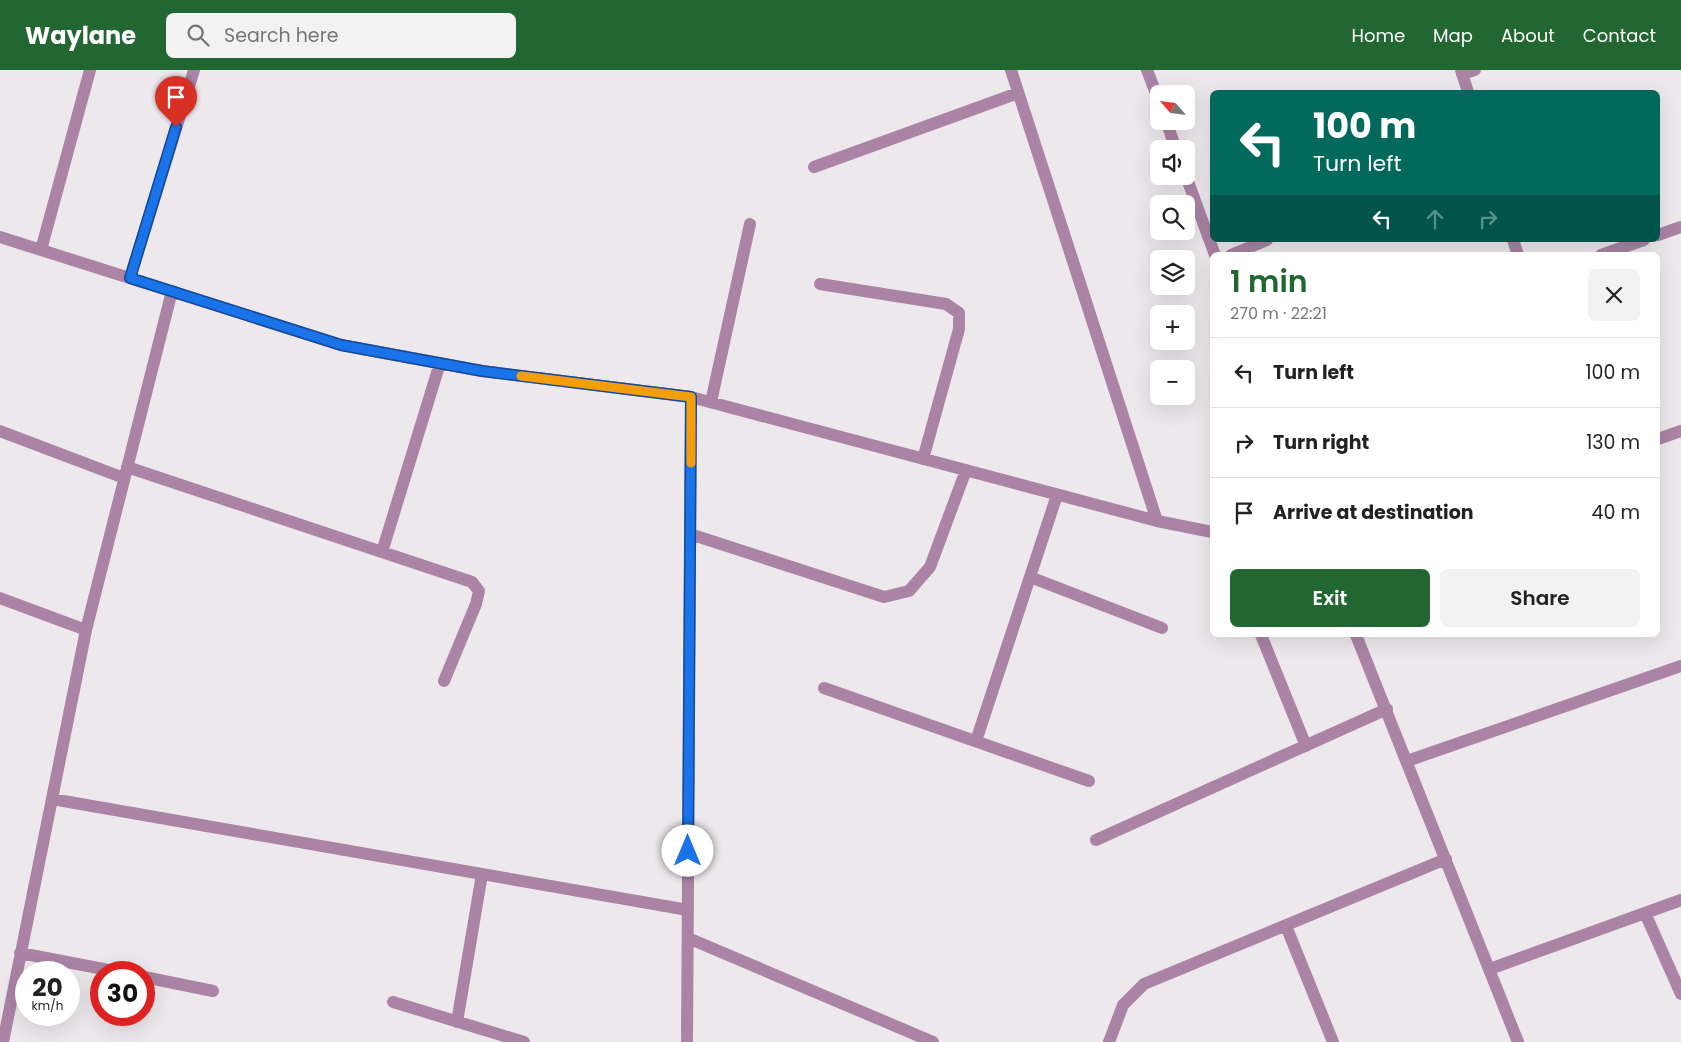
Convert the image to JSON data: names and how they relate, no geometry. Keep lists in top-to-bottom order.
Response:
{
  "north": "top left",
  "page": {
    "header": "Waylane",
    "search": "Search here",
    "nav": [
      "Home",
      "Map",
      "About",
      "Contact"
    ],
    "map_buttons": ["+", "−"],
    "turn": ["100 m", "Turn left"],
    "heading": ["1 min", "270 m · 22:21"],
    "list": [
      {
        "name": "Turn left",
        "value": "100 m"
      },
      {
        "name": "Turn right",
        "value": "130 m"
      },
      {
        "name": "Arrive at destination",
        "value": "40 m"
      }
    ],
    "buttons": ["Exit", "Share"],
    "speed": "20 km/h",
    "limit": "30"
  }
}
